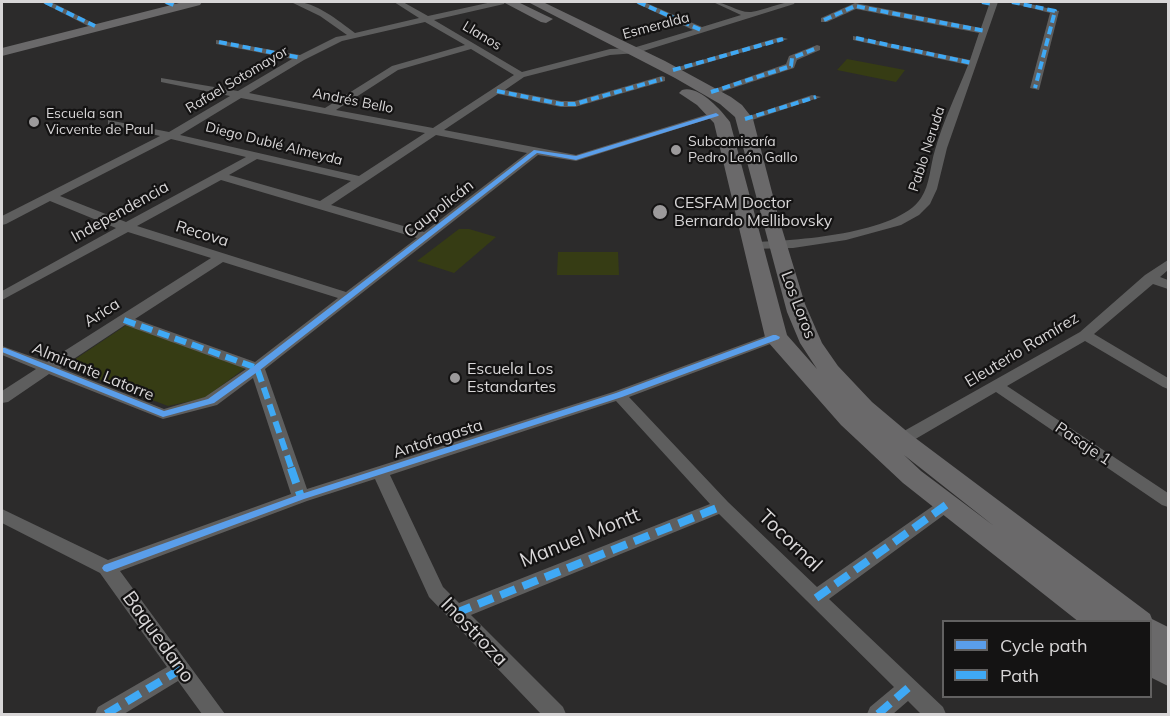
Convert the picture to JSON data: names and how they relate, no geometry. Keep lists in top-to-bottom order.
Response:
{
  "streets": {
    "main road": ["Los Loros"],
    "street": [
      "Esmeralda",
      "Llanos",
      "Rafael Sotomayor",
      "Andrés Bello",
      "Diego Dublé Almeyda",
      "Pablo Neruda",
      "Caupolicán",
      "Independencia",
      "Recova",
      "Arica",
      "Eleuterio Ramírez",
      "Almirante Latorre",
      "Antofagasta",
      "Pasaje 1",
      "Manuel Montt",
      "Tocornal",
      "Inostroza",
      "Baquedano"
    ]
  },
  "crossings": [
    ["Esmeralda", "Llanos"],
    ["Esmeralda", "Andrés Bello"],
    ["Esmeralda", "Diego Dublé Almeyda"],
    ["Esmeralda", "Los Loros"],
    ["Llanos", "Rafael Sotomayor"],
    ["Rafael Sotomayor", "Andrés Bello"],
    ["Rafael Sotomayor", "Diego Dublé Almeyda"],
    ["Rafael Sotomayor", "Recova"],
    ["Andrés Bello", "Caupolicán"],
    ["Diego Dublé Almeyda", "Independencia"],
    ["Pablo Neruda", "Los Loros"],
    ["Caupolicán", "Recova"],
    ["Caupolicán", "Almirante Latorre"],
    ["Independencia", "Recova"],
    ["Recova", "Arica"],
    ["Los Loros", "Eleuterio Ramírez"],
    ["Los Loros", "Antofagasta"],
    ["Arica", "Almirante Latorre"],
    ["Eleuterio Ramírez", "Pasaje 1"],
    ["Antofagasta", "Tocornal"],
    ["Antofagasta", "Inostroza"],
    ["Antofagasta", "Baquedano"],
    ["Manuel Montt", "Tocornal"],
    ["Manuel Montt", "Inostroza"]
  ],
  "places": [
    "Escuela san Vicvente de Paul",
    "Subcomisaría Pedro León Gallo",
    "CESFAM Doctor Bernardo Mellibovsky",
    "Escuela Los Estandartes"
  ],
  "legend": ["Cycle path", "Path"]
}
